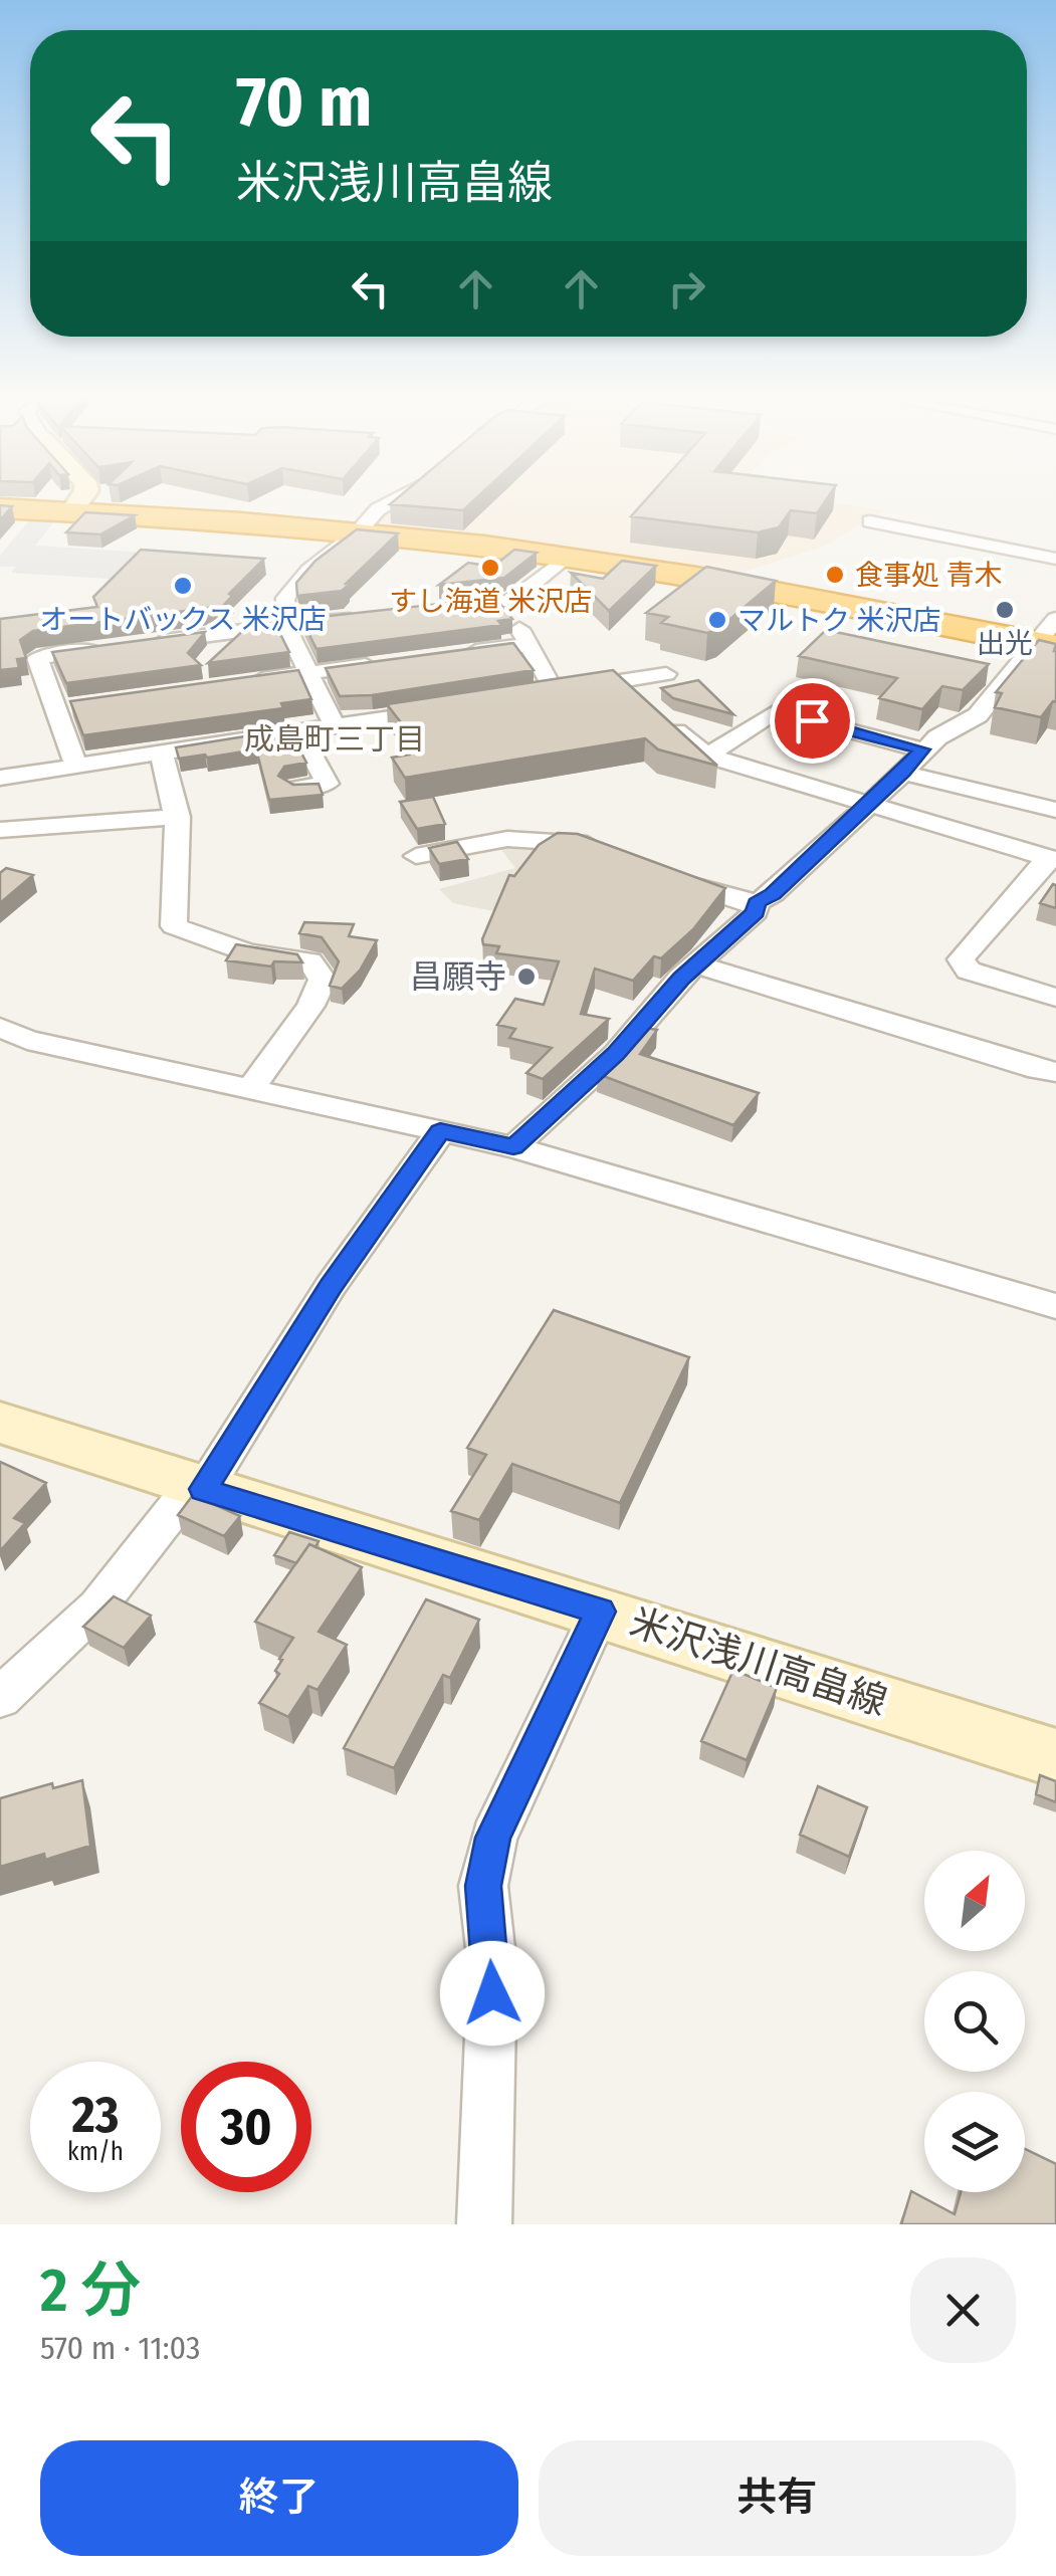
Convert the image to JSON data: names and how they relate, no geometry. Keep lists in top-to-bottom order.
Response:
{
  "streets": {
    "main road": ["米沢浅川高畠線"]
  },
  "districts": ["成島町三丁目"],
  "places": [
    "すし海道 米沢店",
    "食事処 青木",
    "オートバックス 米沢店",
    "出光",
    "マルトク 米沢店",
    "昌願寺"
  ],
  "north": "top right",
  "page": {
    "turn": ["70 m", "米沢浅川高畠線"],
    "speed": "23 km/h",
    "limit": "30",
    "heading": ["2 分", "570 m · 11:03"],
    "buttons": ["終了", "共有"]
  }
}
